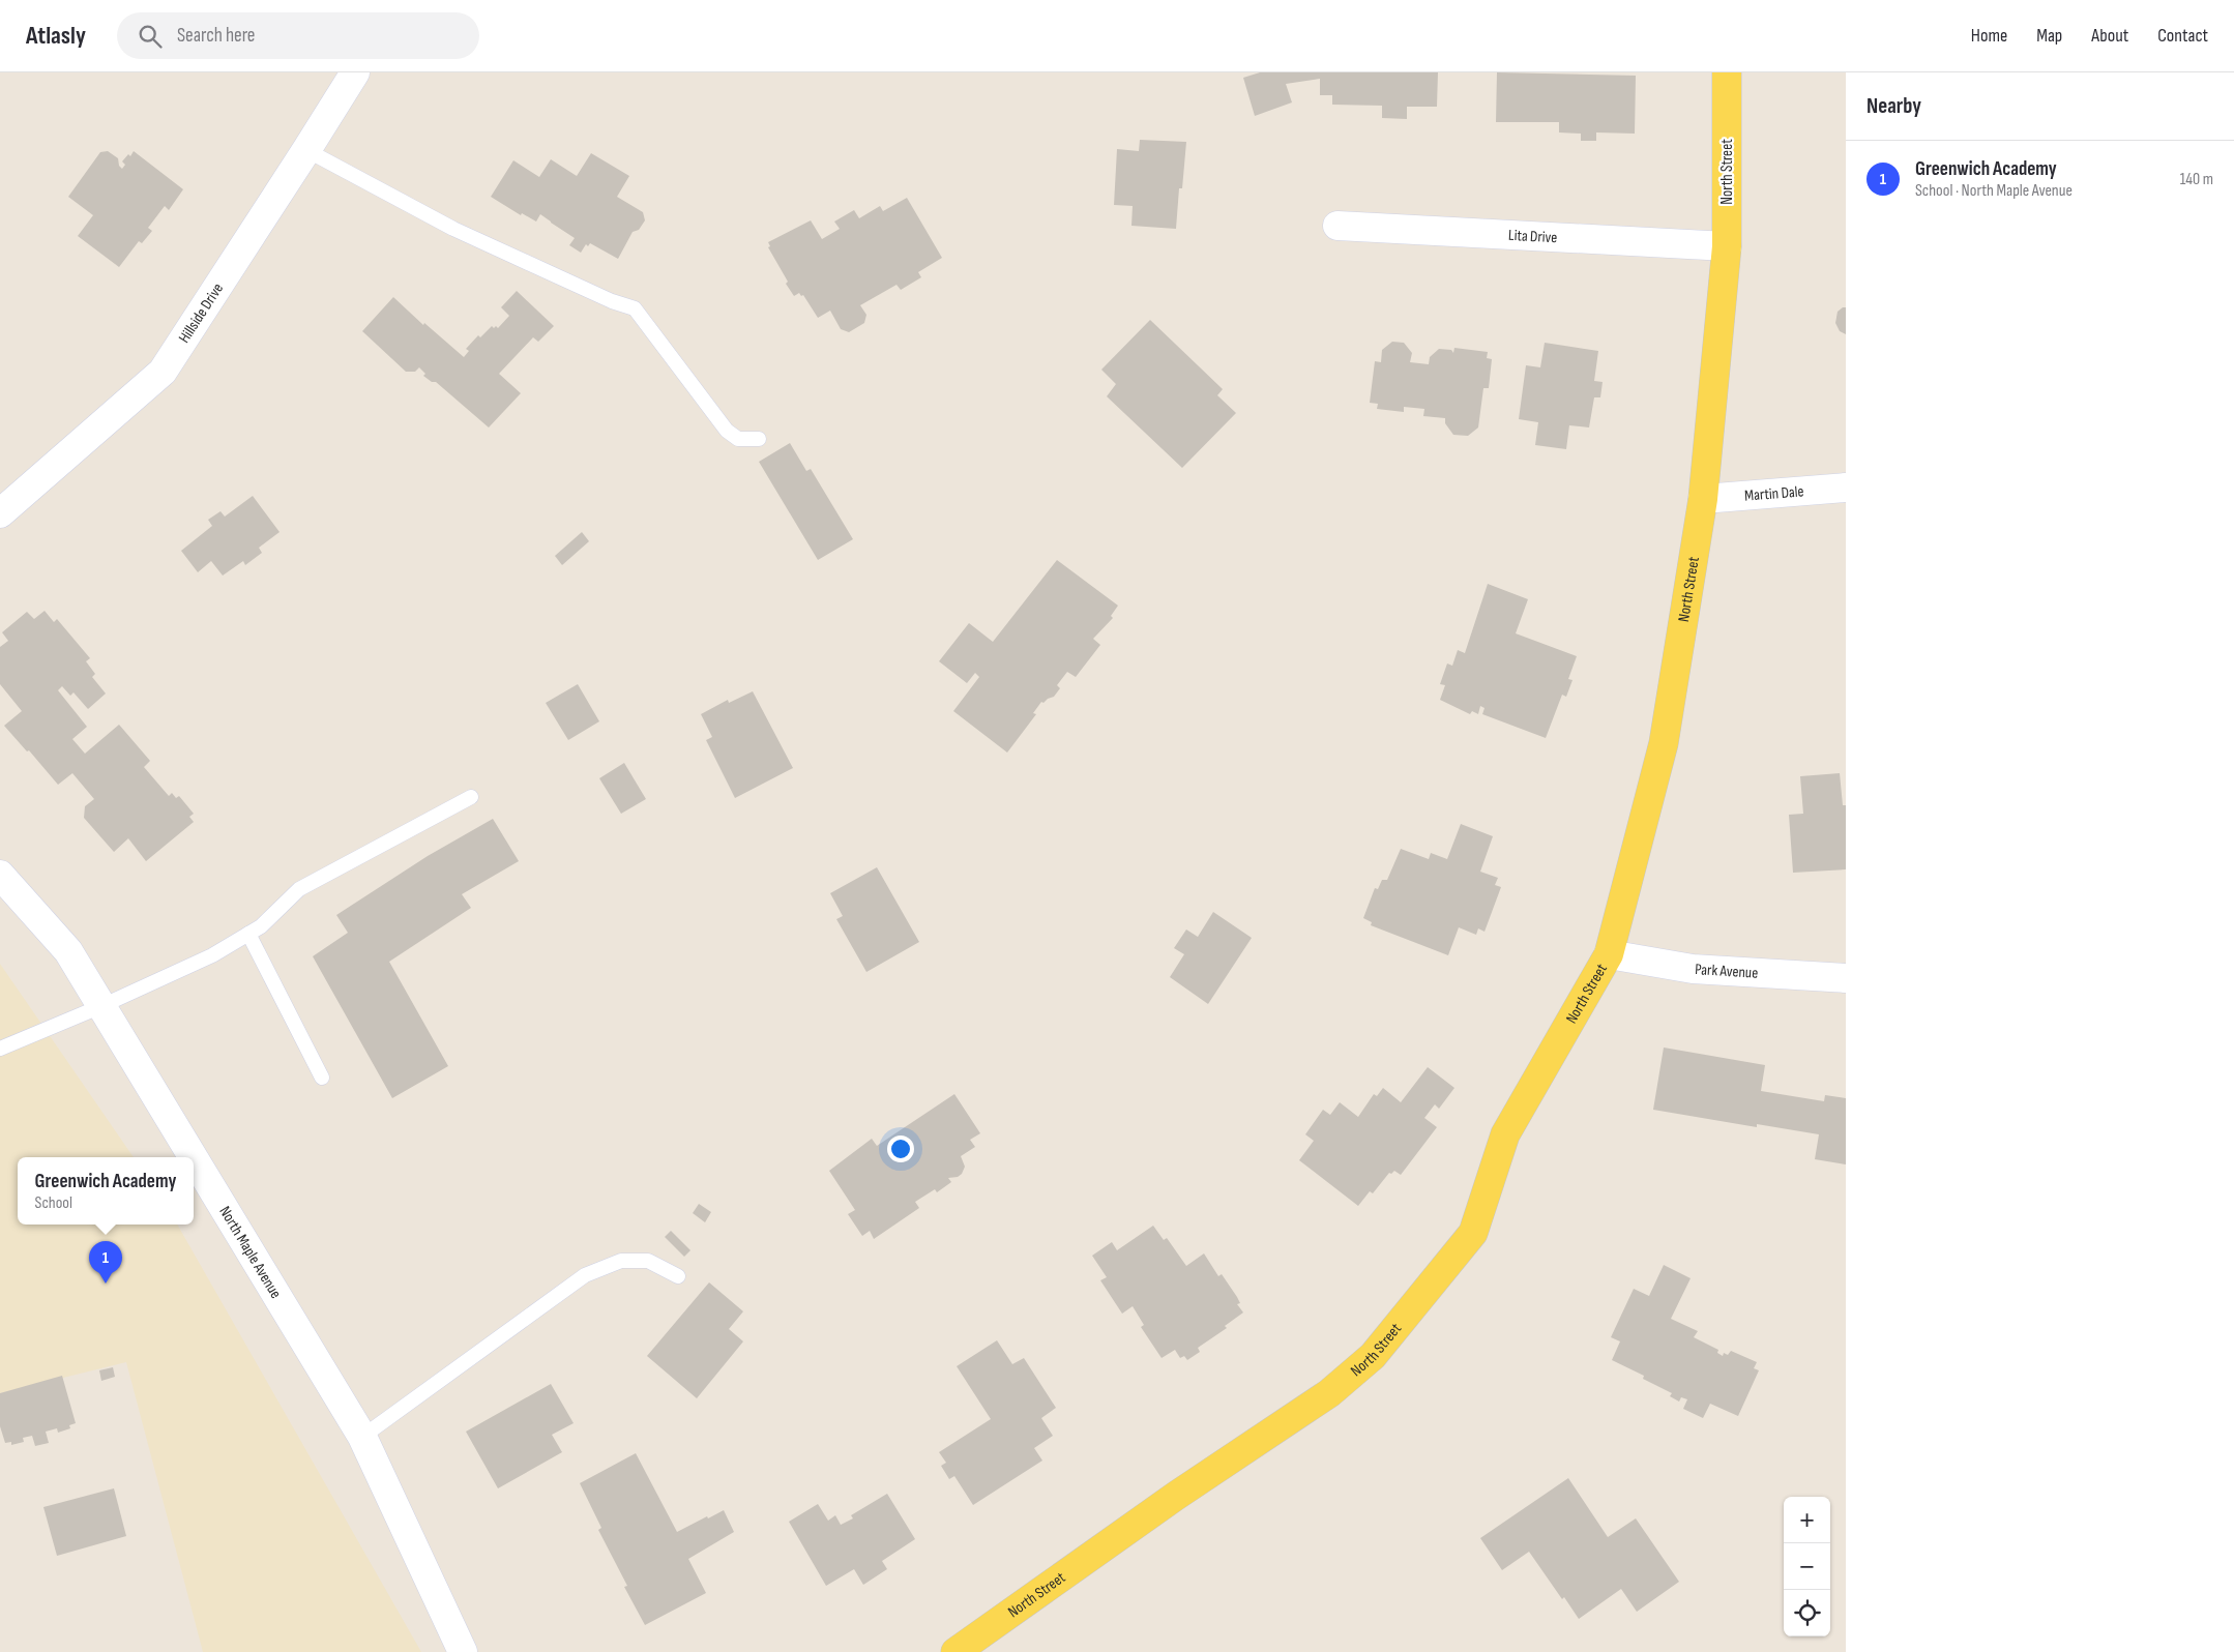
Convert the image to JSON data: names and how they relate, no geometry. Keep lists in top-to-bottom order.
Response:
{
  "streets": {
    "main road": ["North Street"],
    "street": [
      "Lita Drive",
      "Hillside Drive",
      "Martin Dale",
      "Park Avenue",
      "North Maple Avenue"
    ]
  },
  "crossings": [
    ["North Street", "Lita Drive"],
    ["North Street", "Martin Dale"],
    ["North Street", "Park Avenue"]
  ],
  "page": {
    "header": "Atlasly",
    "search": "Search here",
    "nav": [
      "Home",
      "Map",
      "About",
      "Contact"
    ],
    "heading": "Nearby",
    "list": [
      {
        "mark": "1",
        "name": "Greenwich Academy",
        "note": "School · North Maple Avenue",
        "value": "140 m"
      }
    ],
    "popup": ["Greenwich Academy", "School"],
    "pins": "1",
    "map_buttons": ["+", "−"]
  }
}
